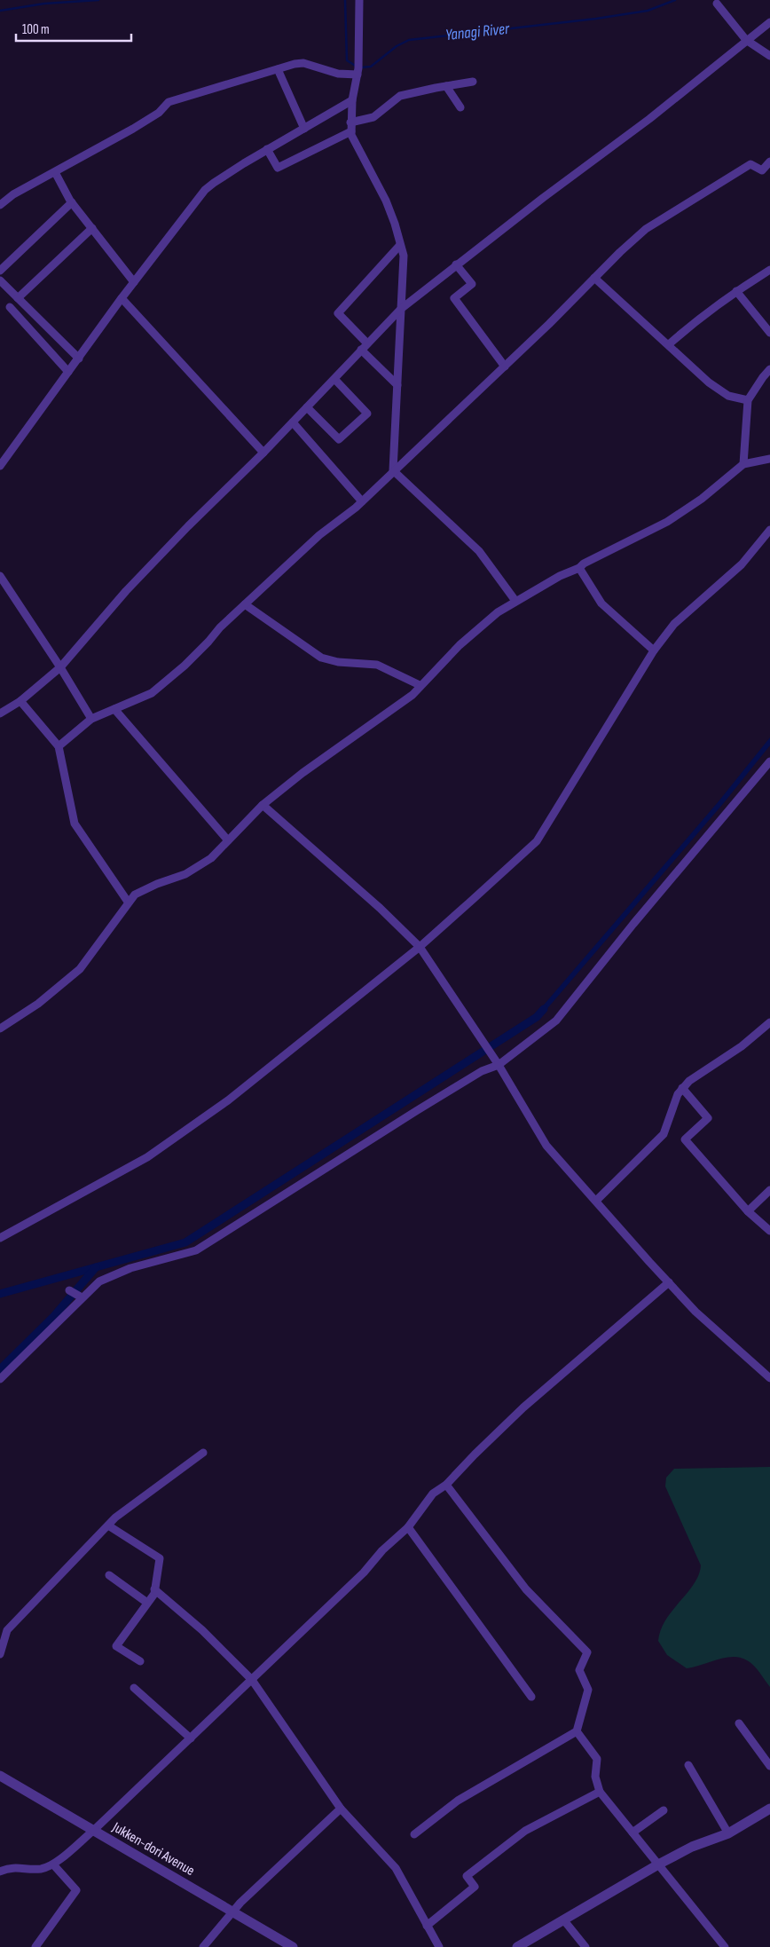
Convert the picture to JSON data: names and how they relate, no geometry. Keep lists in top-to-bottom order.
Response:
{
  "streets": {
    "street": ["Jukken-dori Avenue"]
  },
  "water": ["Yanagi River"],
  "scale_bar": "100 m"
}
